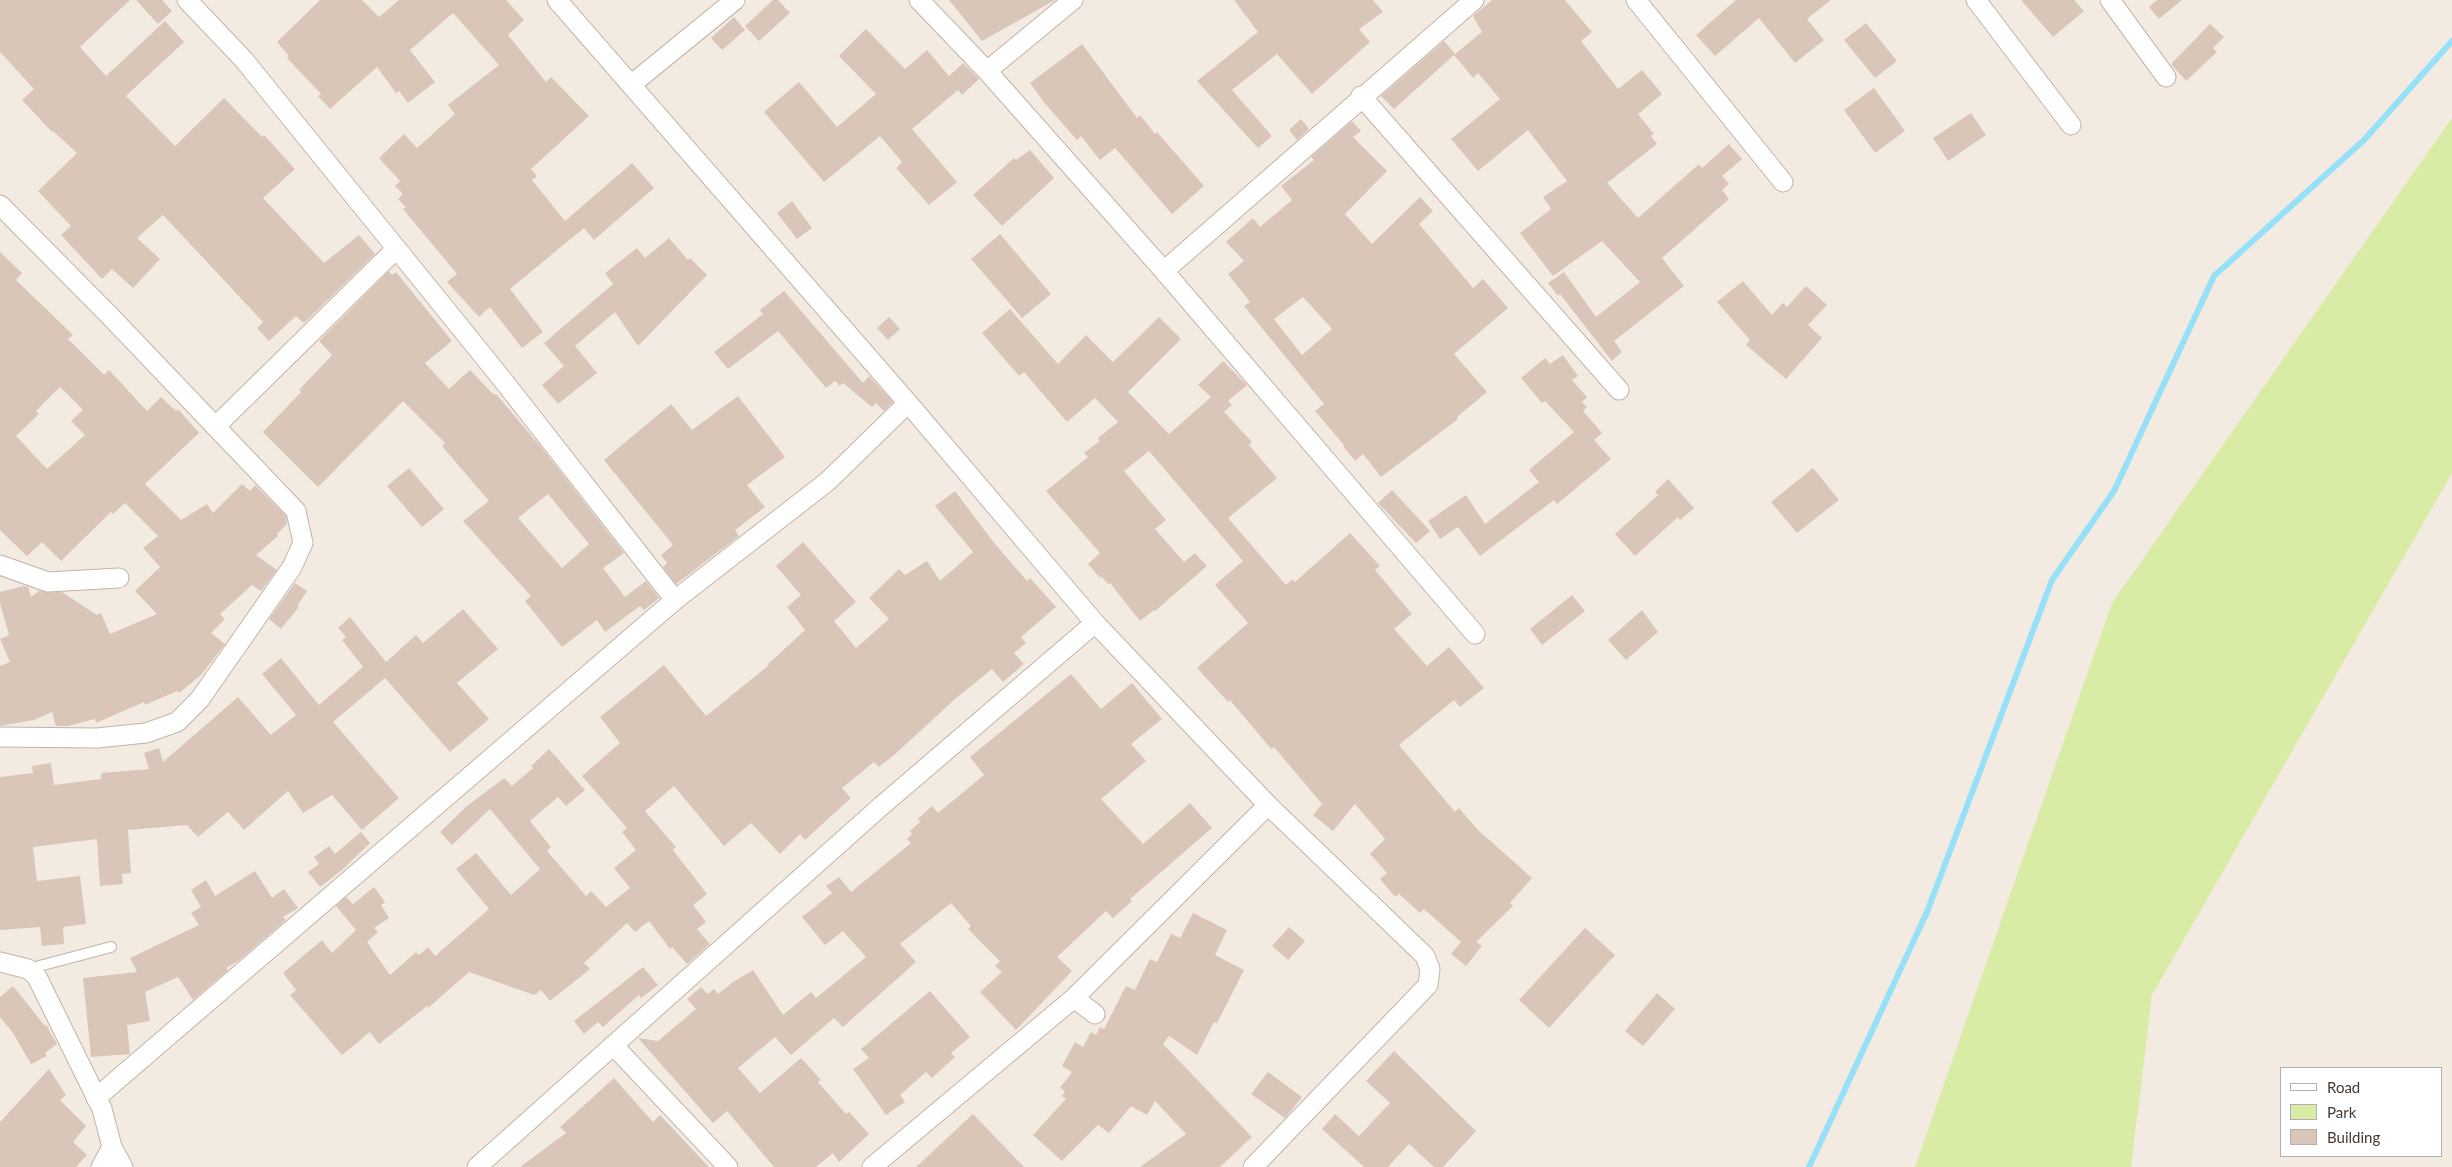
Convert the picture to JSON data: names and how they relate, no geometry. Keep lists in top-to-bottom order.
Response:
{
  "legend": ["Road", "Park", "Building"]
}
